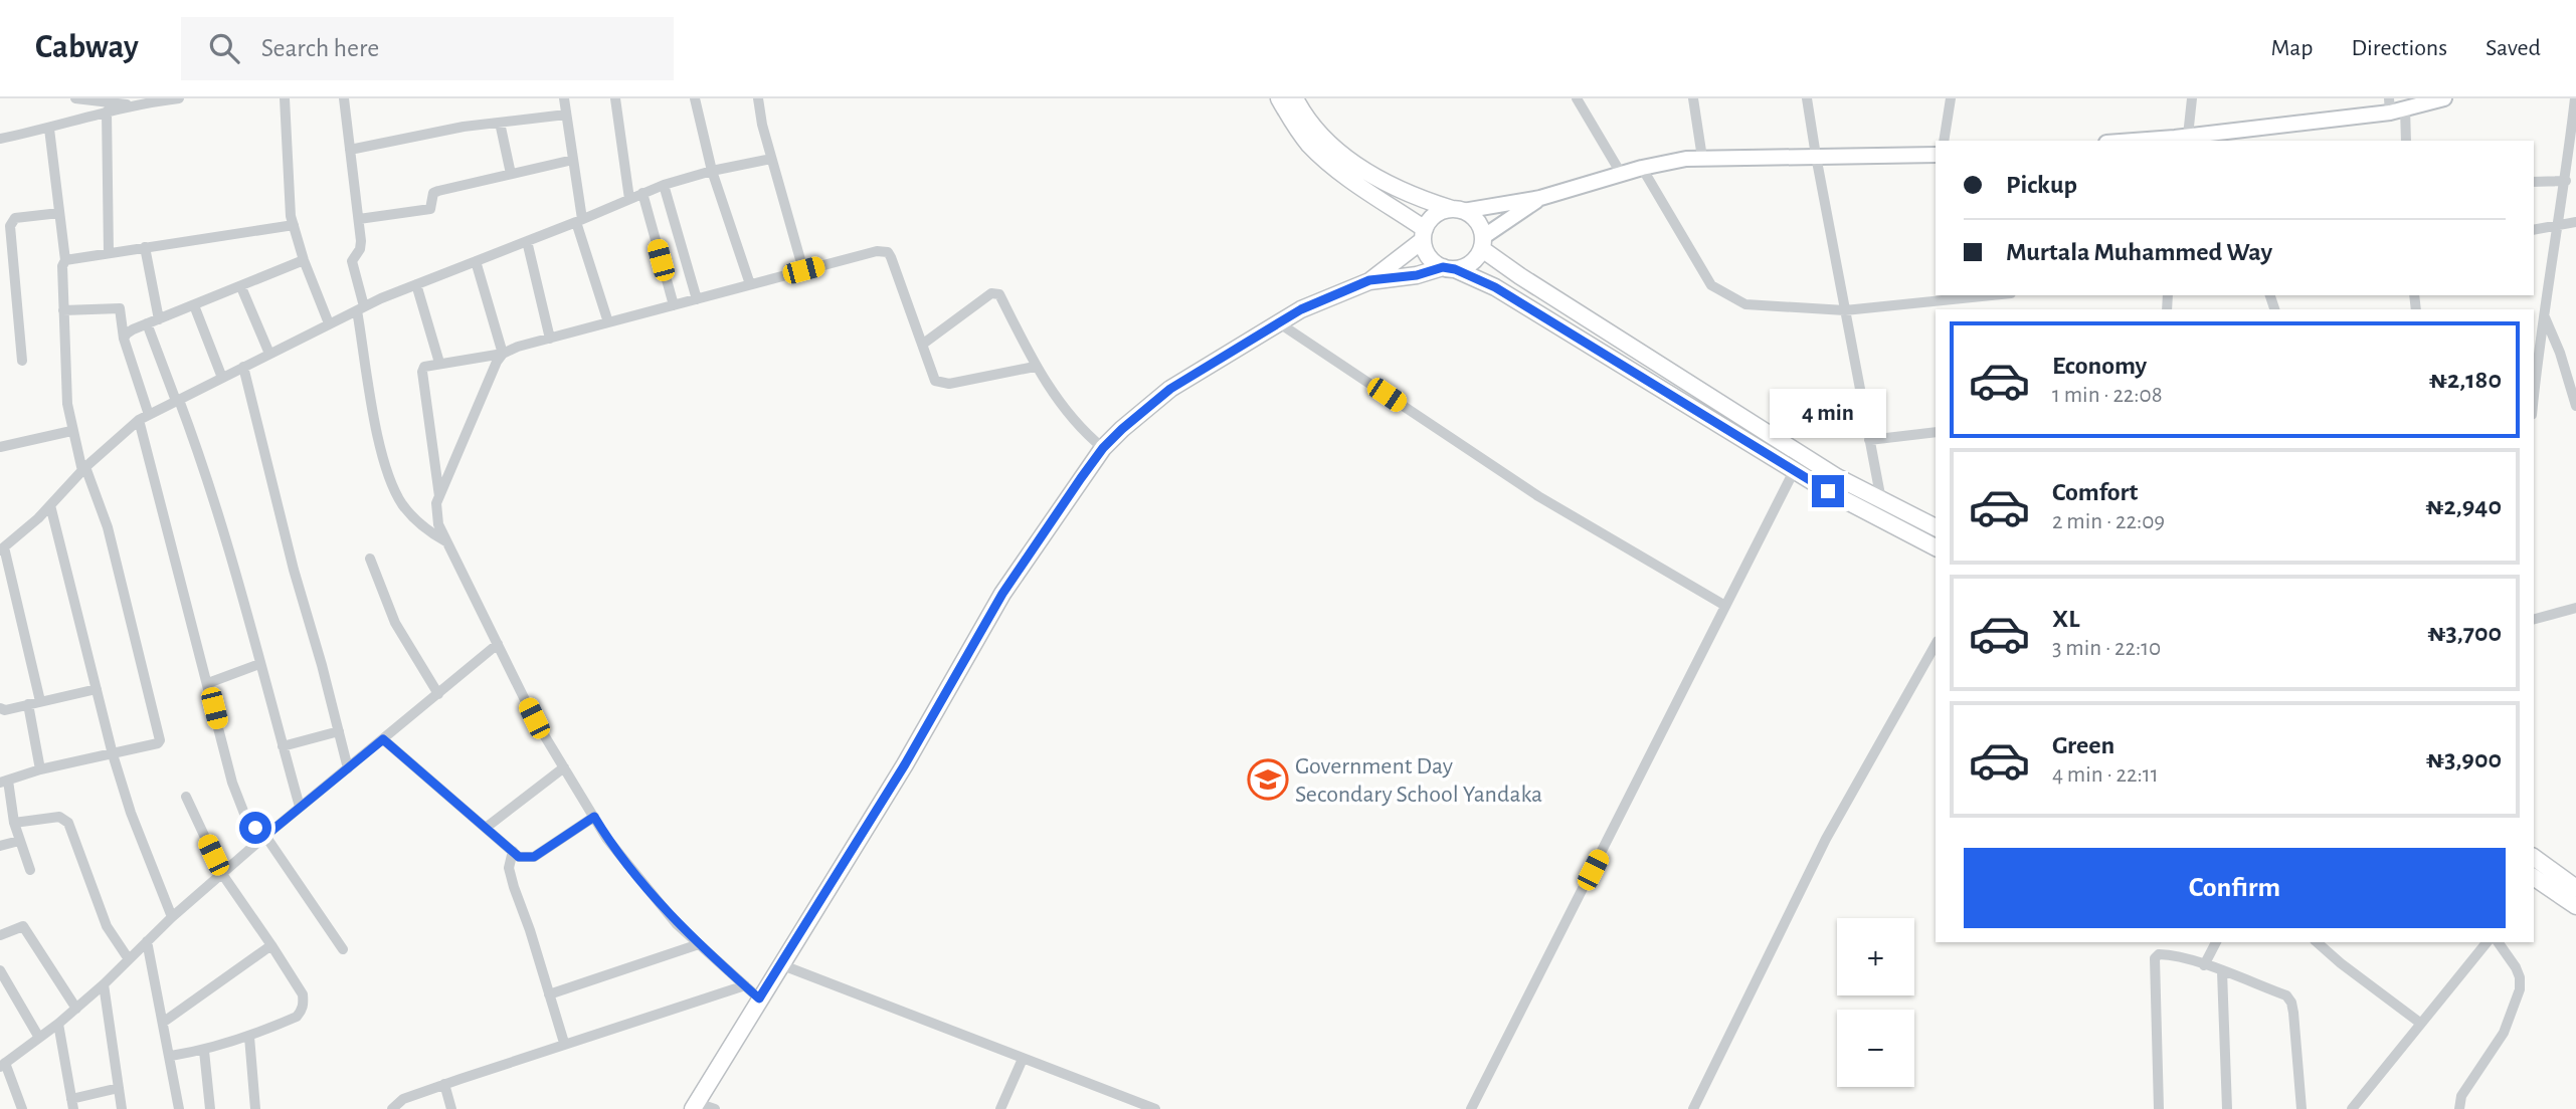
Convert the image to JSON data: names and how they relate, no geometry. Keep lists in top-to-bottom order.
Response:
{
  "places": {
    "school or university": ["Government Day Secondary School Yandaka"]
  },
  "page": {
    "header": "Cabway",
    "search": "Search here",
    "nav": ["Map", "Directions", "Saved"],
    "banner": ["Pickup", "Murtala Muhammed Way"],
    "list": [
      {
        "name": "Economy",
        "note": "1 min · 22:08",
        "value": "₦2,180"
      },
      {
        "name": "Comfort",
        "note": "2 min · 22:09",
        "value": "₦2,940"
      },
      {
        "name": "XL",
        "note": "3 min · 22:10",
        "value": "₦3,700"
      },
      {
        "name": "Green",
        "note": "4 min · 22:11",
        "value": "₦3,900"
      }
    ],
    "bubble": "4 min",
    "buttons": "Confirm",
    "map_buttons": ["+", "−"]
  }
}
